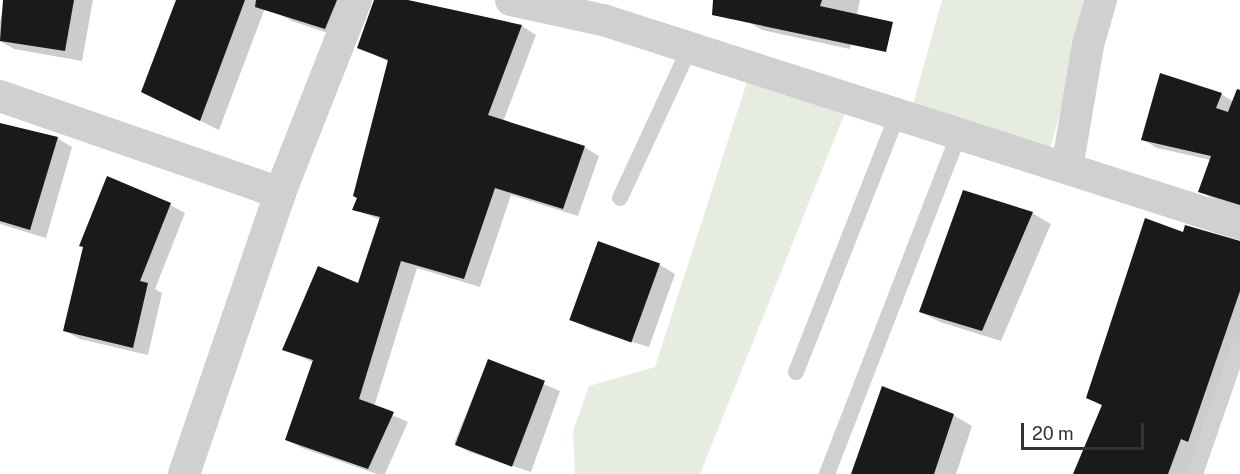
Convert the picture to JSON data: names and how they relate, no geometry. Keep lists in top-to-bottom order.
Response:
{
  "scale_bar": "20 m"
}
